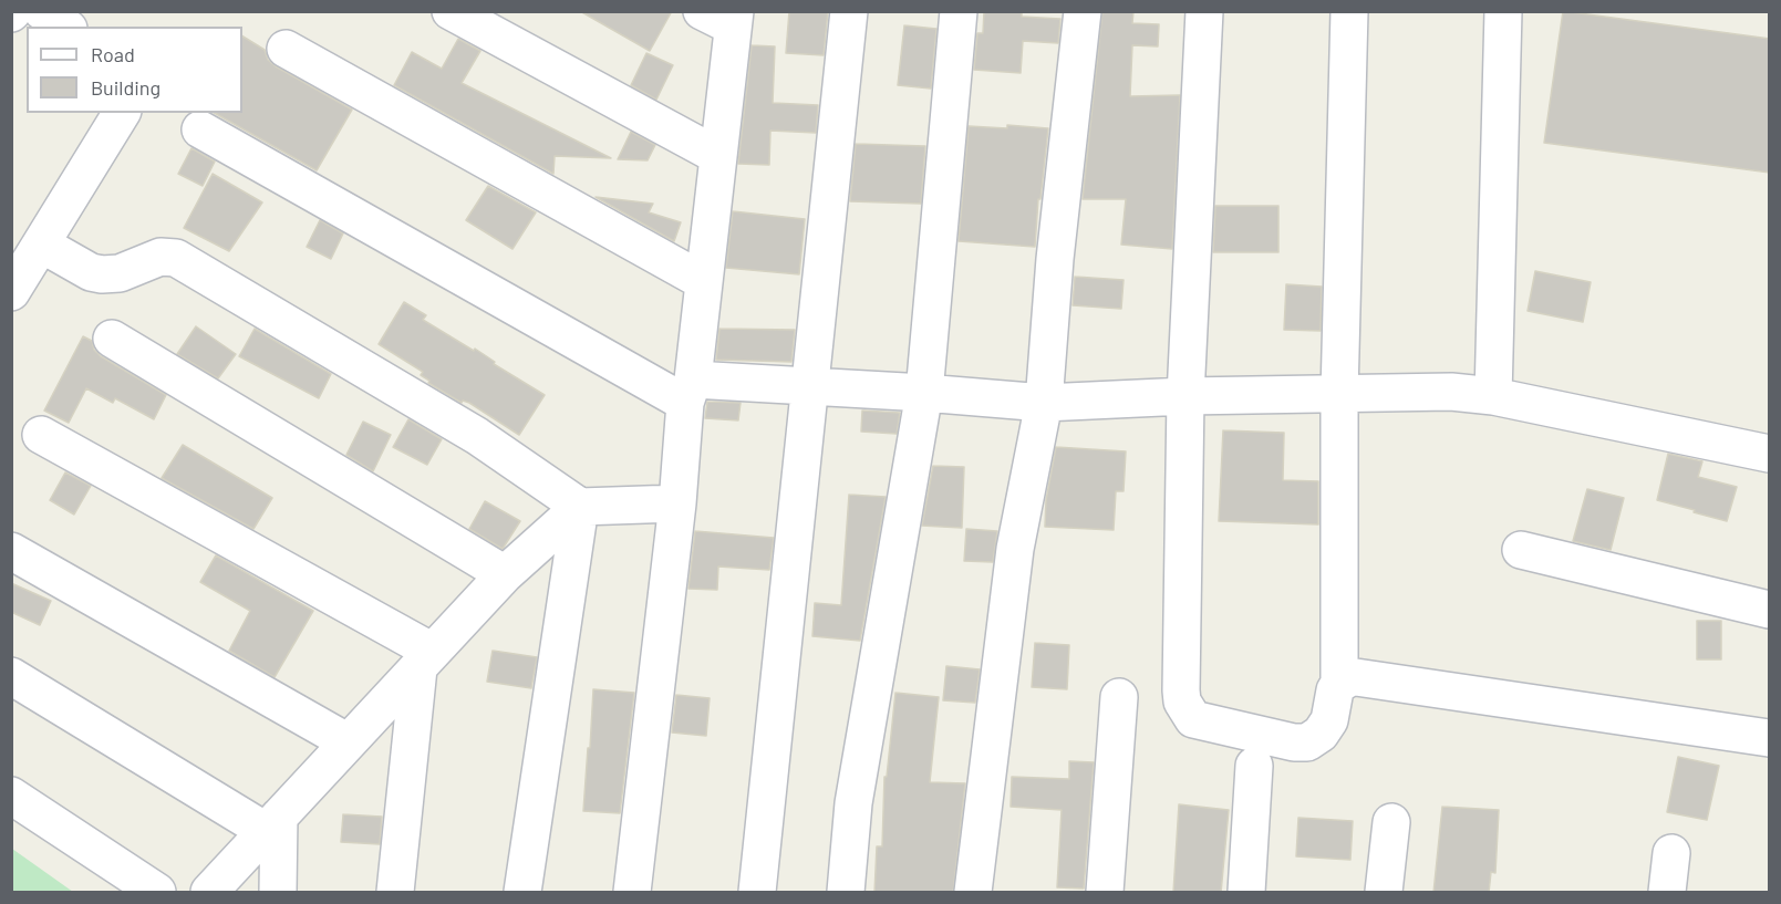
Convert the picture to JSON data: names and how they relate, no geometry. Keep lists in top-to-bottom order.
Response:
{
  "legend": ["Road", "Building"]
}
